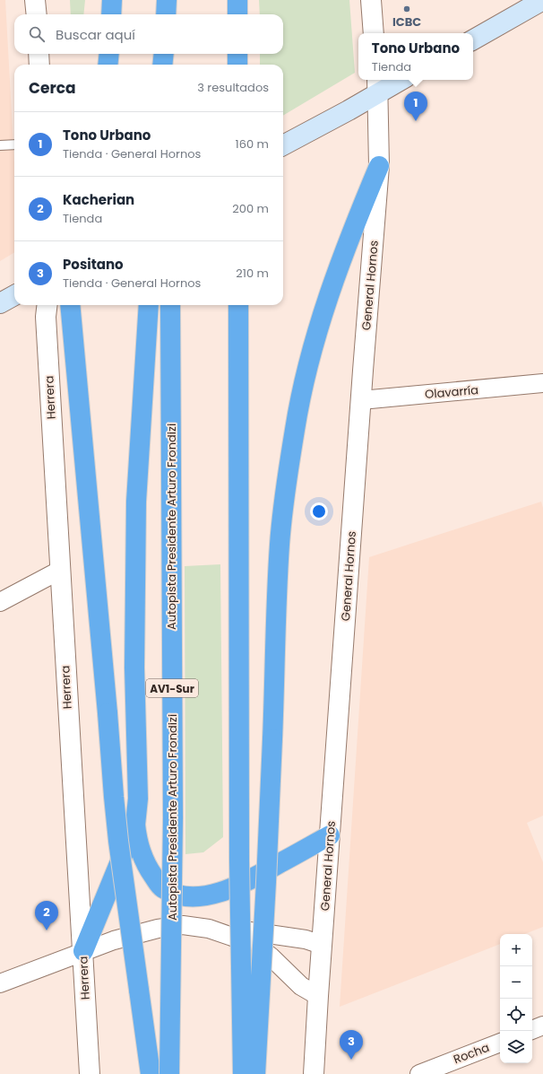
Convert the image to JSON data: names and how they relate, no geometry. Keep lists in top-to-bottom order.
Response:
{
  "streets": {
    "highway": ["Autopista Presidente Arturo Frondizi", "AV1-Sur"],
    "street": [
      "General Hornos",
      "Olavarría",
      "Herrera",
      "Rocha"
    ]
  },
  "crossings": [
    ["General Hornos", "Olavarría"]
  ],
  "places": ["ICBC"],
  "page": {
    "search": "Buscar aquí",
    "popup": ["Tono Urbano", "Tienda"],
    "heading": ["Cerca", "3 resultados"],
    "pins": ["1", "2", "3"],
    "list": [
      {
        "mark": "1",
        "name": "Tono Urbano",
        "note": "Tienda · General Hornos",
        "value": "160 m"
      },
      {
        "mark": "2",
        "name": "Kacherian",
        "note": "Tienda",
        "value": "200 m"
      },
      {
        "mark": "3",
        "name": "Positano",
        "note": "Tienda · General Hornos",
        "value": "210 m"
      }
    ],
    "map_buttons": ["+", "−"]
  }
}
